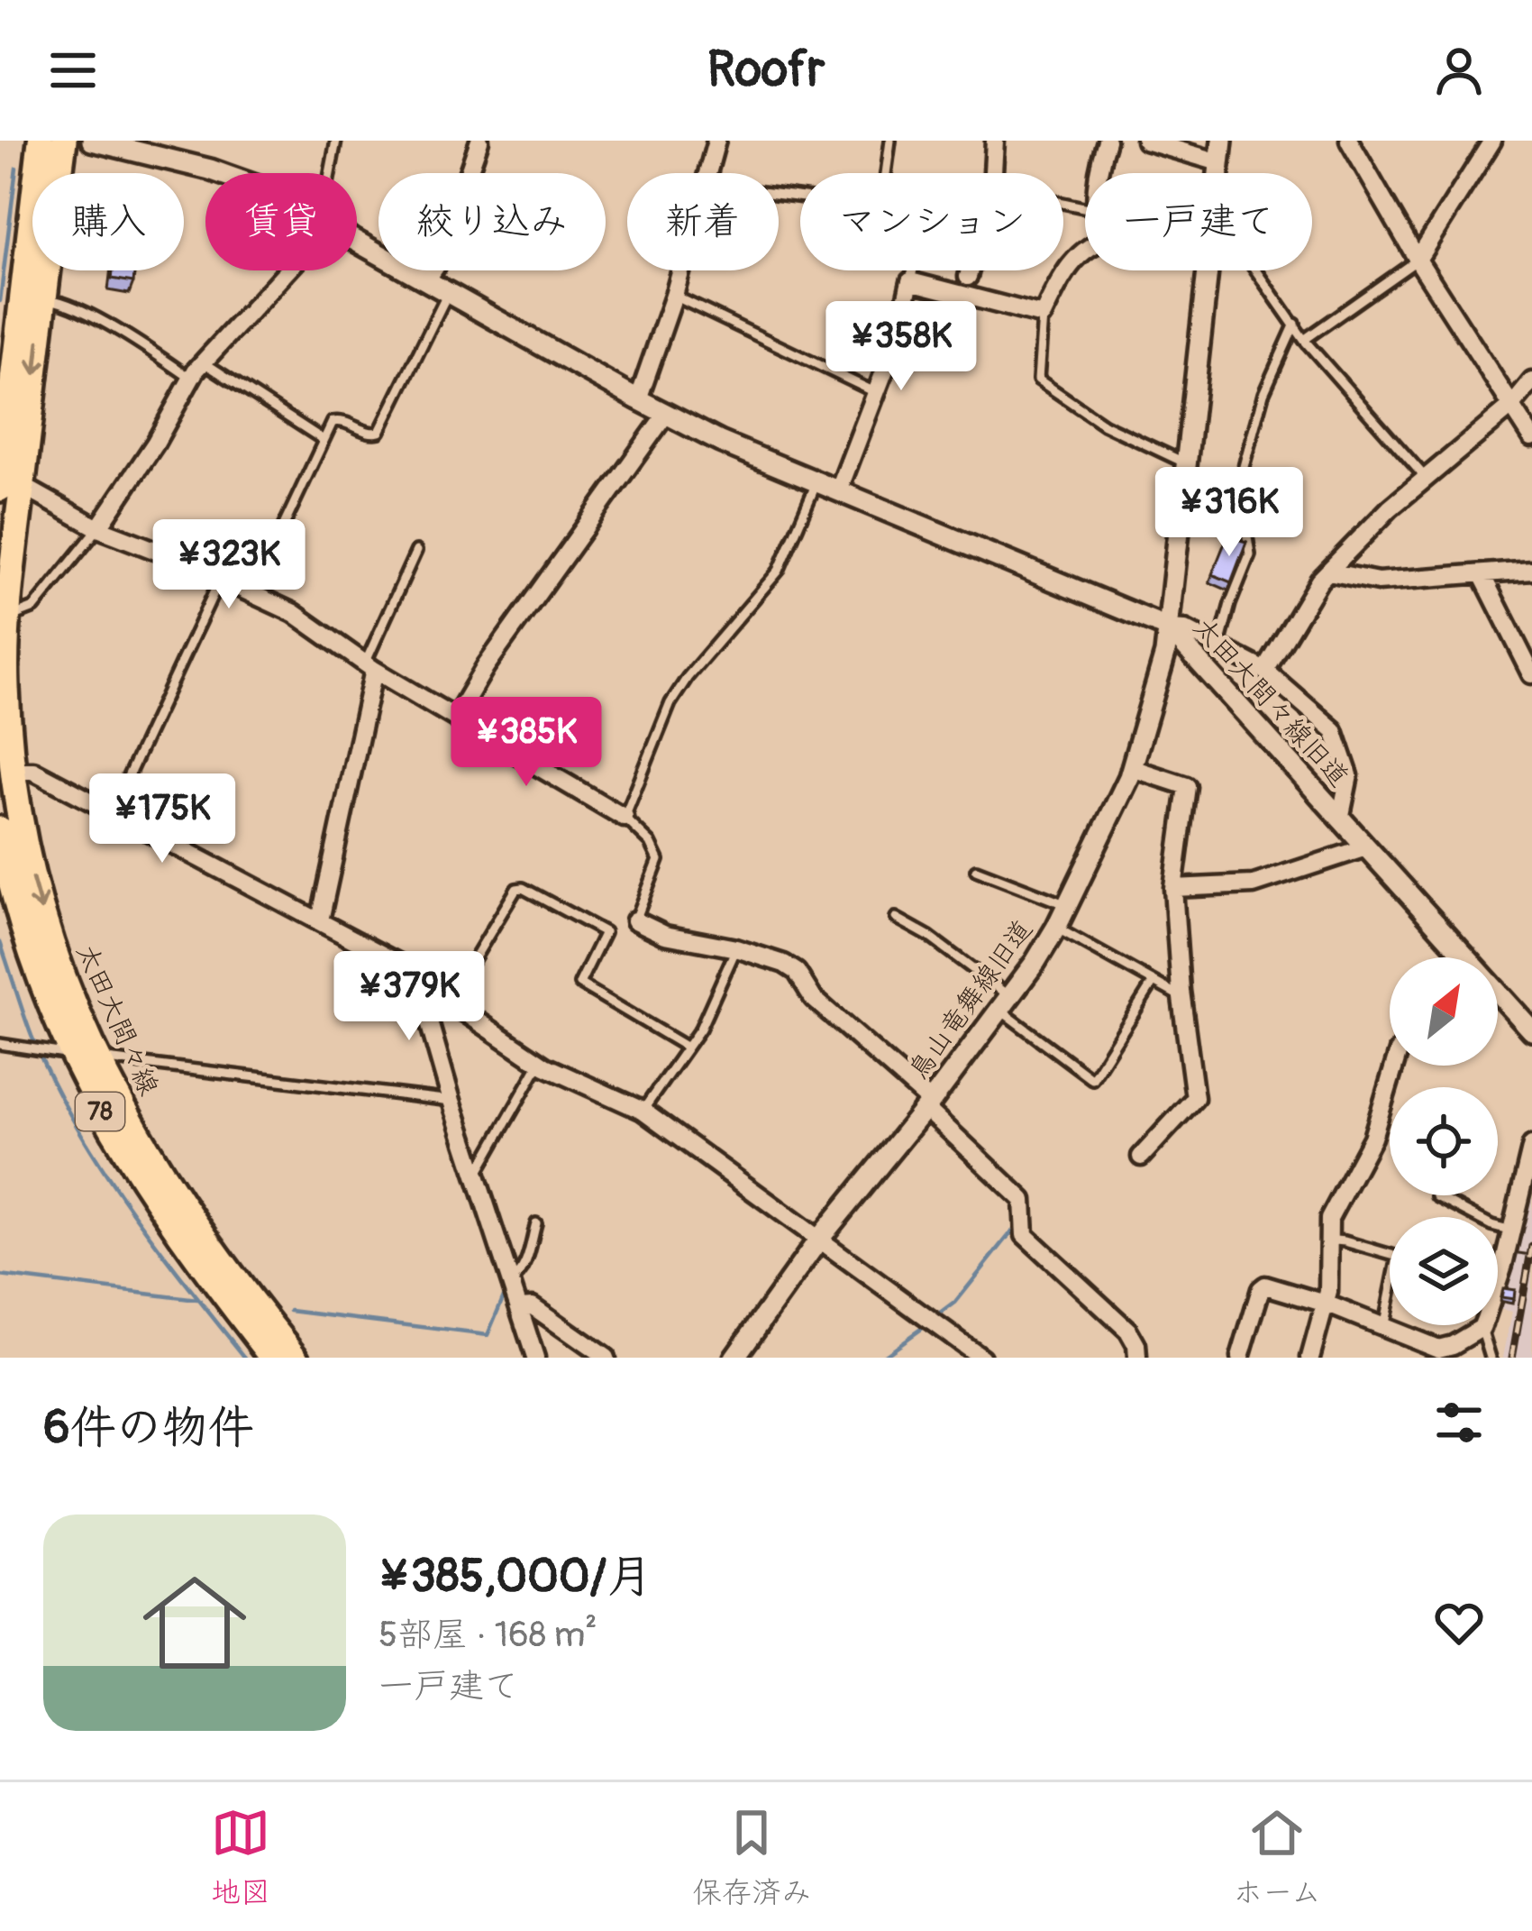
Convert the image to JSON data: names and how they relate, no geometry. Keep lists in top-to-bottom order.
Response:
{
  "streets": {
    "main road": ["太田大間々線", "78"],
    "street": ["太田大間々線旧道", "鳥山竜舞線旧道"]
  },
  "crossings": [
    ["太田大間々線旧道", "鳥山竜舞線旧道"]
  ],
  "north": "top right",
  "page": {
    "header": "Roofr",
    "chip": [
      "購入",
      "賃貸",
      "絞り込み",
      "新着",
      "マンション",
      "一戸建て"
    ],
    "price": [
      "¥358K",
      "¥316K",
      "¥323K",
      "¥385K",
      "¥175K",
      "¥379K"
    ],
    "heading": "6件の物件",
    "list": [
      {
        "name": "¥385,000/月",
        "note": "5部屋 · 168 m² · 一戸建て"
      }
    ],
    "tabs": ["地図", "保存済み", "ホーム"]
  }
}
